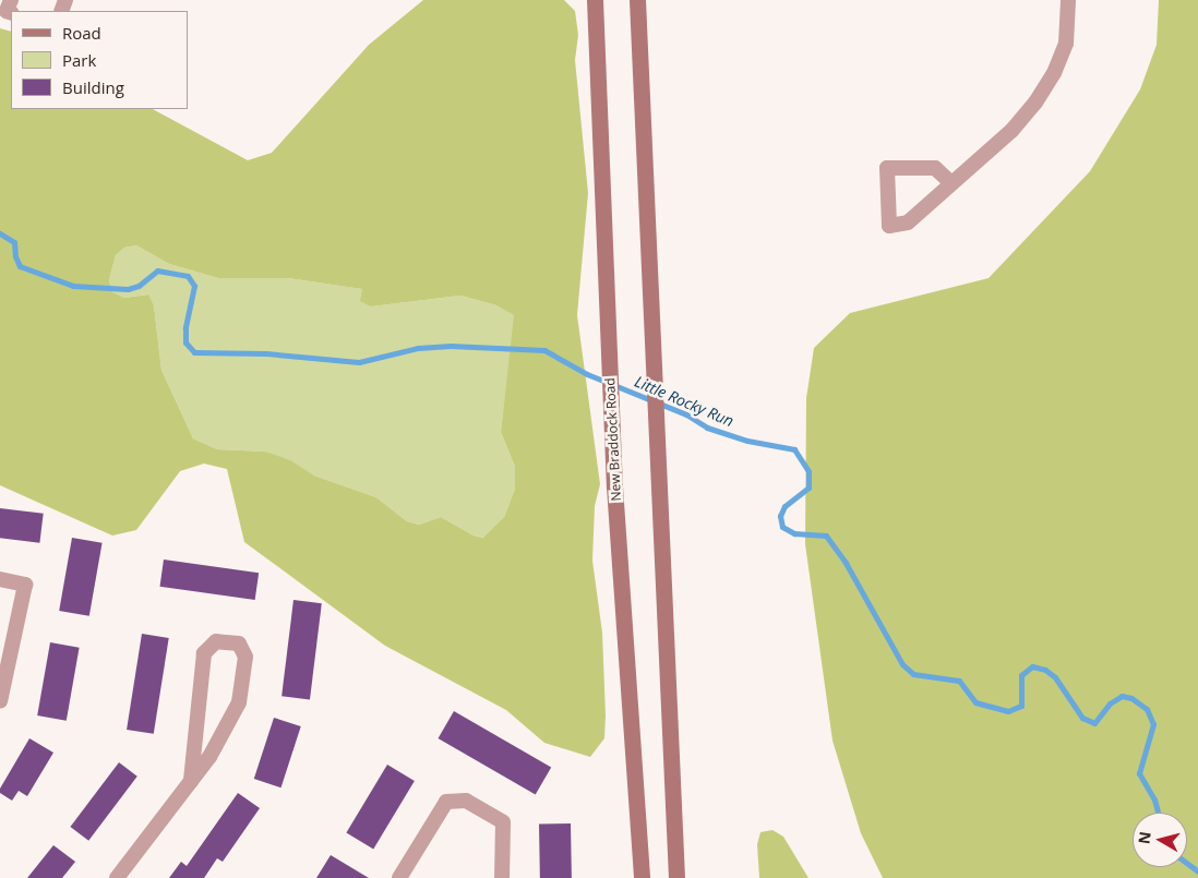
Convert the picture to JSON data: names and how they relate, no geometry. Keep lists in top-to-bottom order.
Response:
{
  "streets": {
    "main road": ["New Braddock Road"]
  },
  "water": ["Little Rocky Run"],
  "legend": ["Road", "Park", "Building"],
  "north": "left"
}
